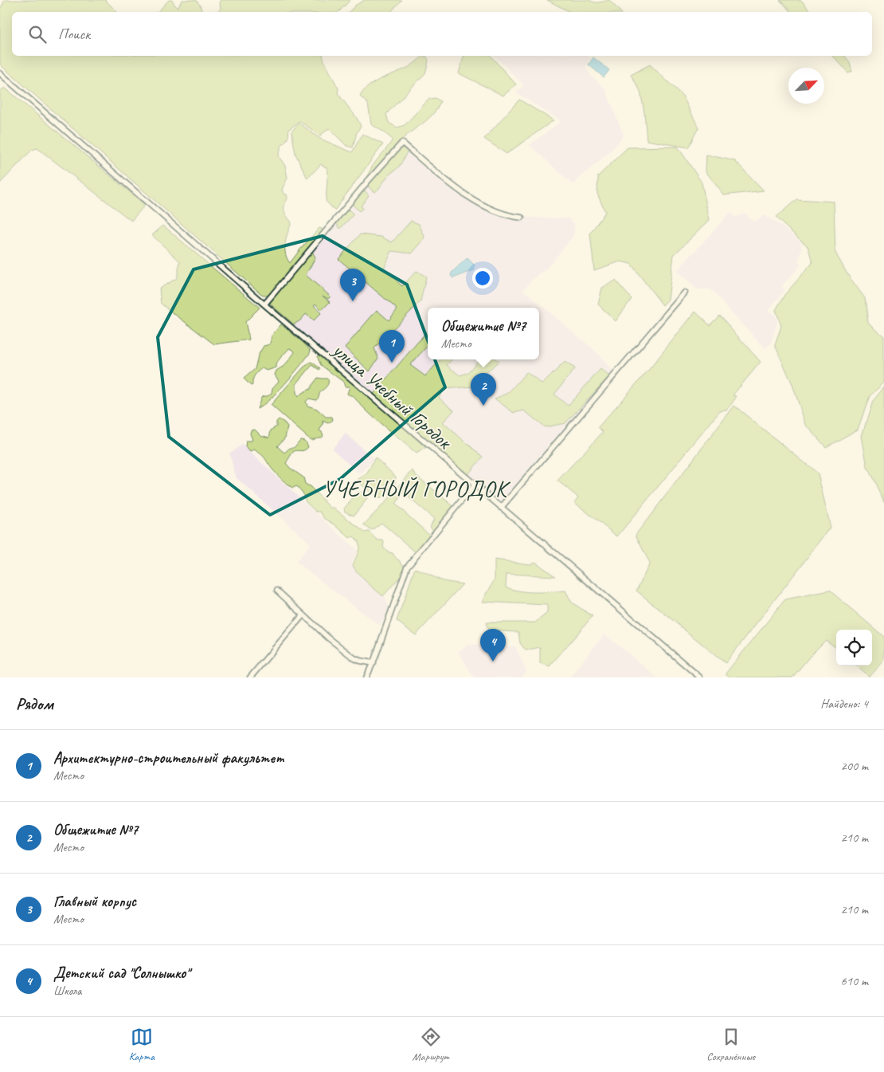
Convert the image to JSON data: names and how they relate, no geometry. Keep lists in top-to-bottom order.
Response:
{
  "streets": {
    "street": ["улица Учебный Городок"]
  },
  "districts": ["УЧЕБНЫЙ ГОРОДОК"],
  "north": "top right",
  "page": {
    "search": "Поиск",
    "pins": [
      "3",
      "1",
      "2",
      "4"
    ],
    "popup": ["Общежитие №7", "Место"],
    "heading": ["Рядом", "Найдено: 4"],
    "list": [
      {
        "mark": "1",
        "name": "Архитектурно-строительный факультет",
        "note": "Место",
        "value": "200 m"
      },
      {
        "mark": "2",
        "name": "Общежитие №7",
        "note": "Место",
        "value": "210 m"
      },
      {
        "mark": "3",
        "name": "Главный корпус",
        "note": "Место",
        "value": "210 m"
      },
      {
        "mark": "4",
        "name": "Детский сад \"Солнышко\"",
        "note": "Школа",
        "value": "610 m"
      }
    ],
    "nav": ["Карта", "Маршрут", "Сохранённые"]
  }
}
